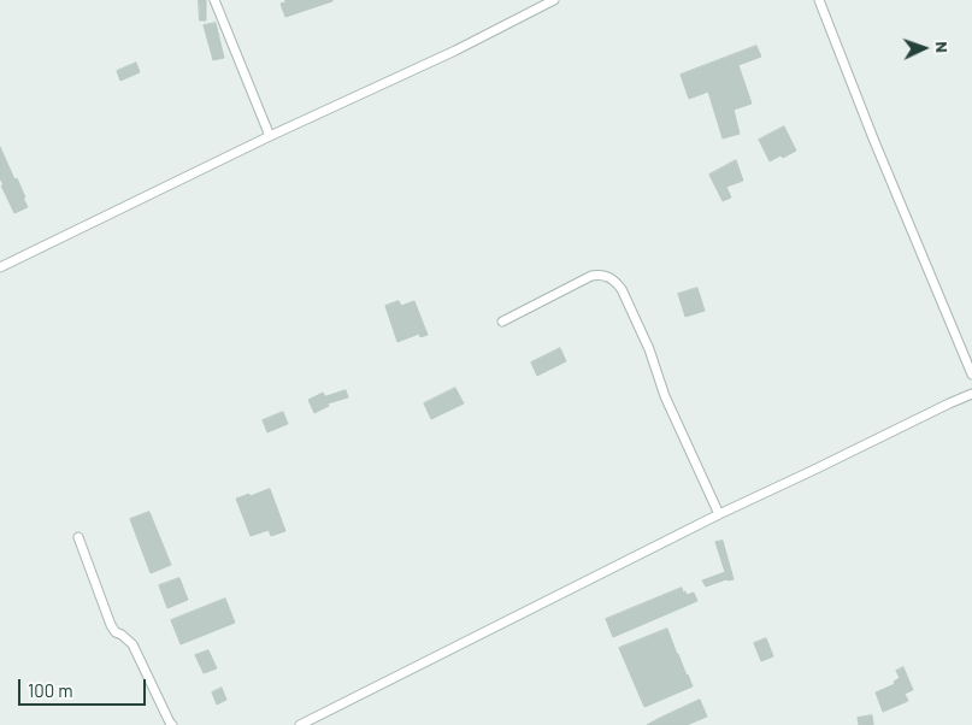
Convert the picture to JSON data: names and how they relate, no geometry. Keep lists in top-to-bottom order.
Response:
{
  "scale_bar": "100 m",
  "north": "right"
}
